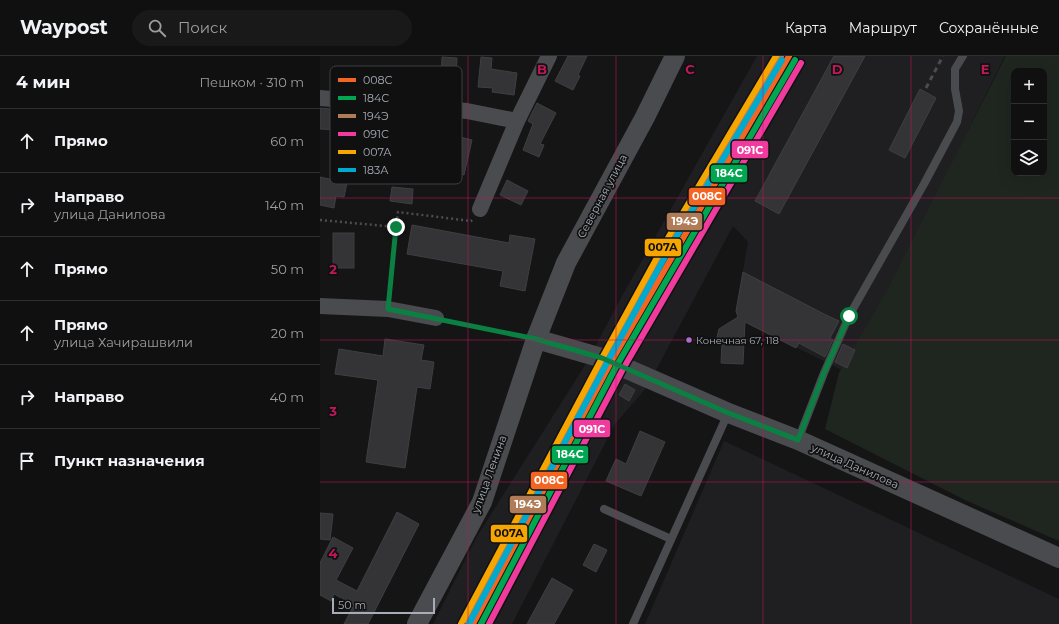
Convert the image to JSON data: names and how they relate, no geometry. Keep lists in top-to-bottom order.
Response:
{
  "streets": {
    "street": ["Северная улица", "улица Данилова", "улица Ленина"]
  },
  "crossings": [
    ["Северная улица", "улица Данилова"],
    ["Северная улица", "улица Ленина"],
    ["улица Данилова", "улица Ленина"]
  ],
  "places": ["Конечная 67, 118"],
  "lines": [
    "transit line 008С",
    "transit line 194Э",
    "transit line 007А",
    "transit line 184С",
    "transit line 183А",
    "transit line 091С"
  ],
  "legend": [
    "008С",
    "184С",
    "194Э",
    "091С",
    "007А",
    "183А"
  ],
  "scale_bar": "50 m",
  "page": {
    "header": "Waypost",
    "search": "Поиск",
    "nav": ["Карта", "Маршрут", "Сохранённые"],
    "heading": ["4 мин", "Пешком · 310 m"],
    "map_buttons": ["+", "−"],
    "list": [
      ["Прямо", "60 m"],
      ["Направо", "улица Данилова", "140 m"],
      ["Прямо", "50 m"],
      ["Прямо", "улица Хачирашвили", "20 m"],
      ["Направо", "40 m"],
      "Пункт назначения"
    ],
    "scale": "50 m"
  },
  "grid": {
    "columns": [
      "B",
      "C",
      "D",
      "E"
    ],
    "rows": ["2", "3", "4"]
  }
}
